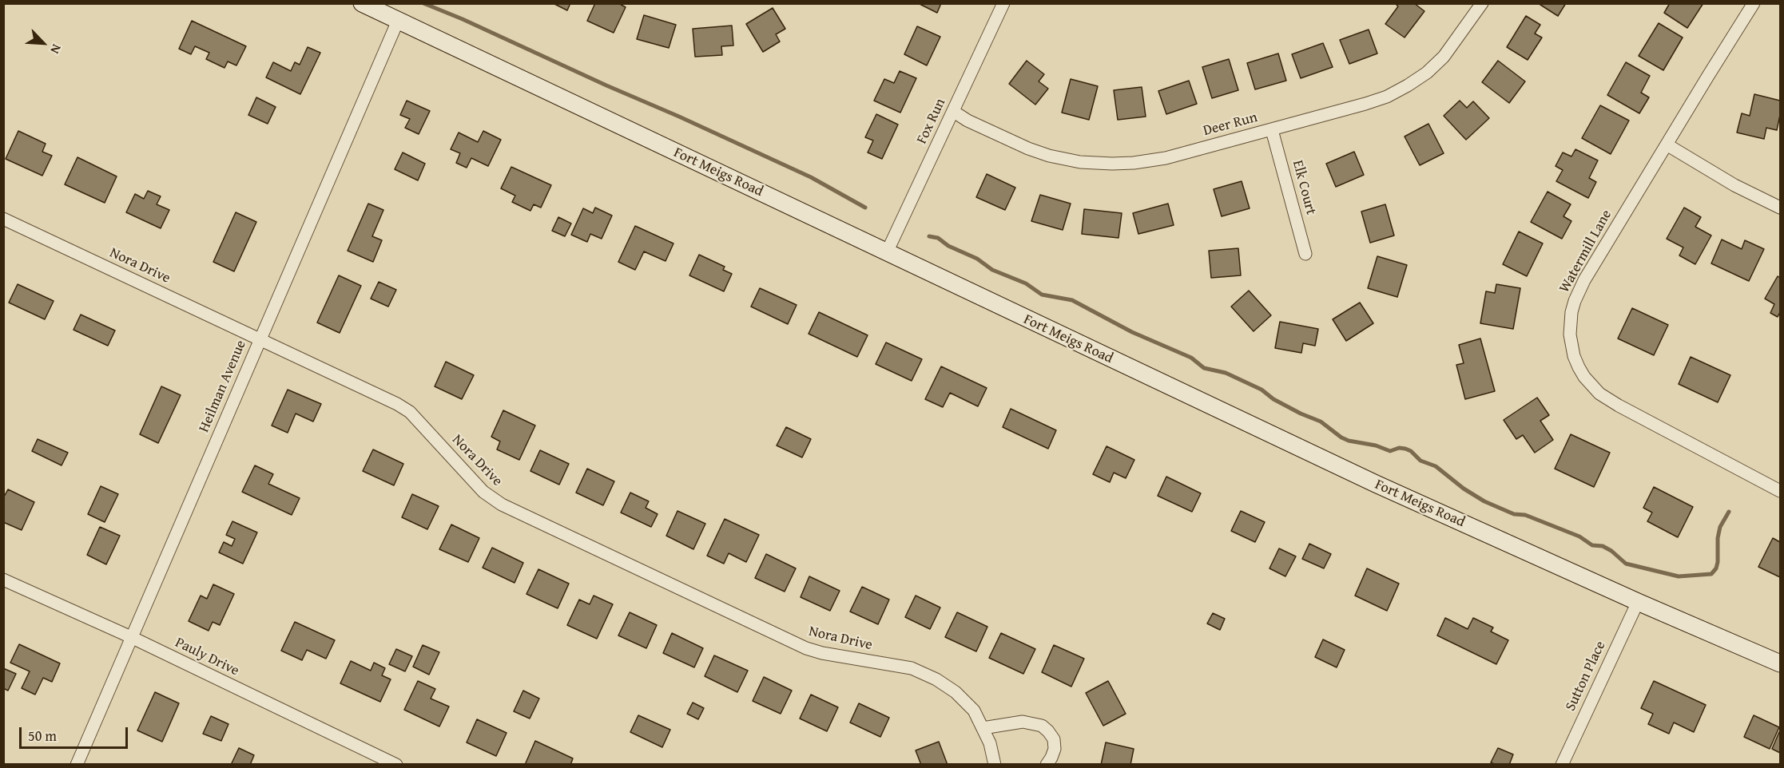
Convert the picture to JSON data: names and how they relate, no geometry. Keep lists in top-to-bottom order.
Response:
{
  "streets": {
    "street": [
      "Fox Run",
      "Deer Run",
      "Fort Meigs Road",
      "Elk Court",
      "Watermill Lane",
      "Nora Drive",
      "Heilman Avenue",
      "Pauly Drive",
      "Sutton Place"
    ]
  },
  "crossings": [
    ["Fox Run", "Deer Run"],
    ["Fox Run", "Fort Meigs Road"],
    ["Deer Run", "Elk Court"],
    ["Fort Meigs Road", "Heilman Avenue"],
    ["Fort Meigs Road", "Sutton Place"],
    ["Nora Drive", "Heilman Avenue"],
    ["Heilman Avenue", "Pauly Drive"]
  ],
  "scale_bar": "50 m",
  "north": "bottom right"
}
